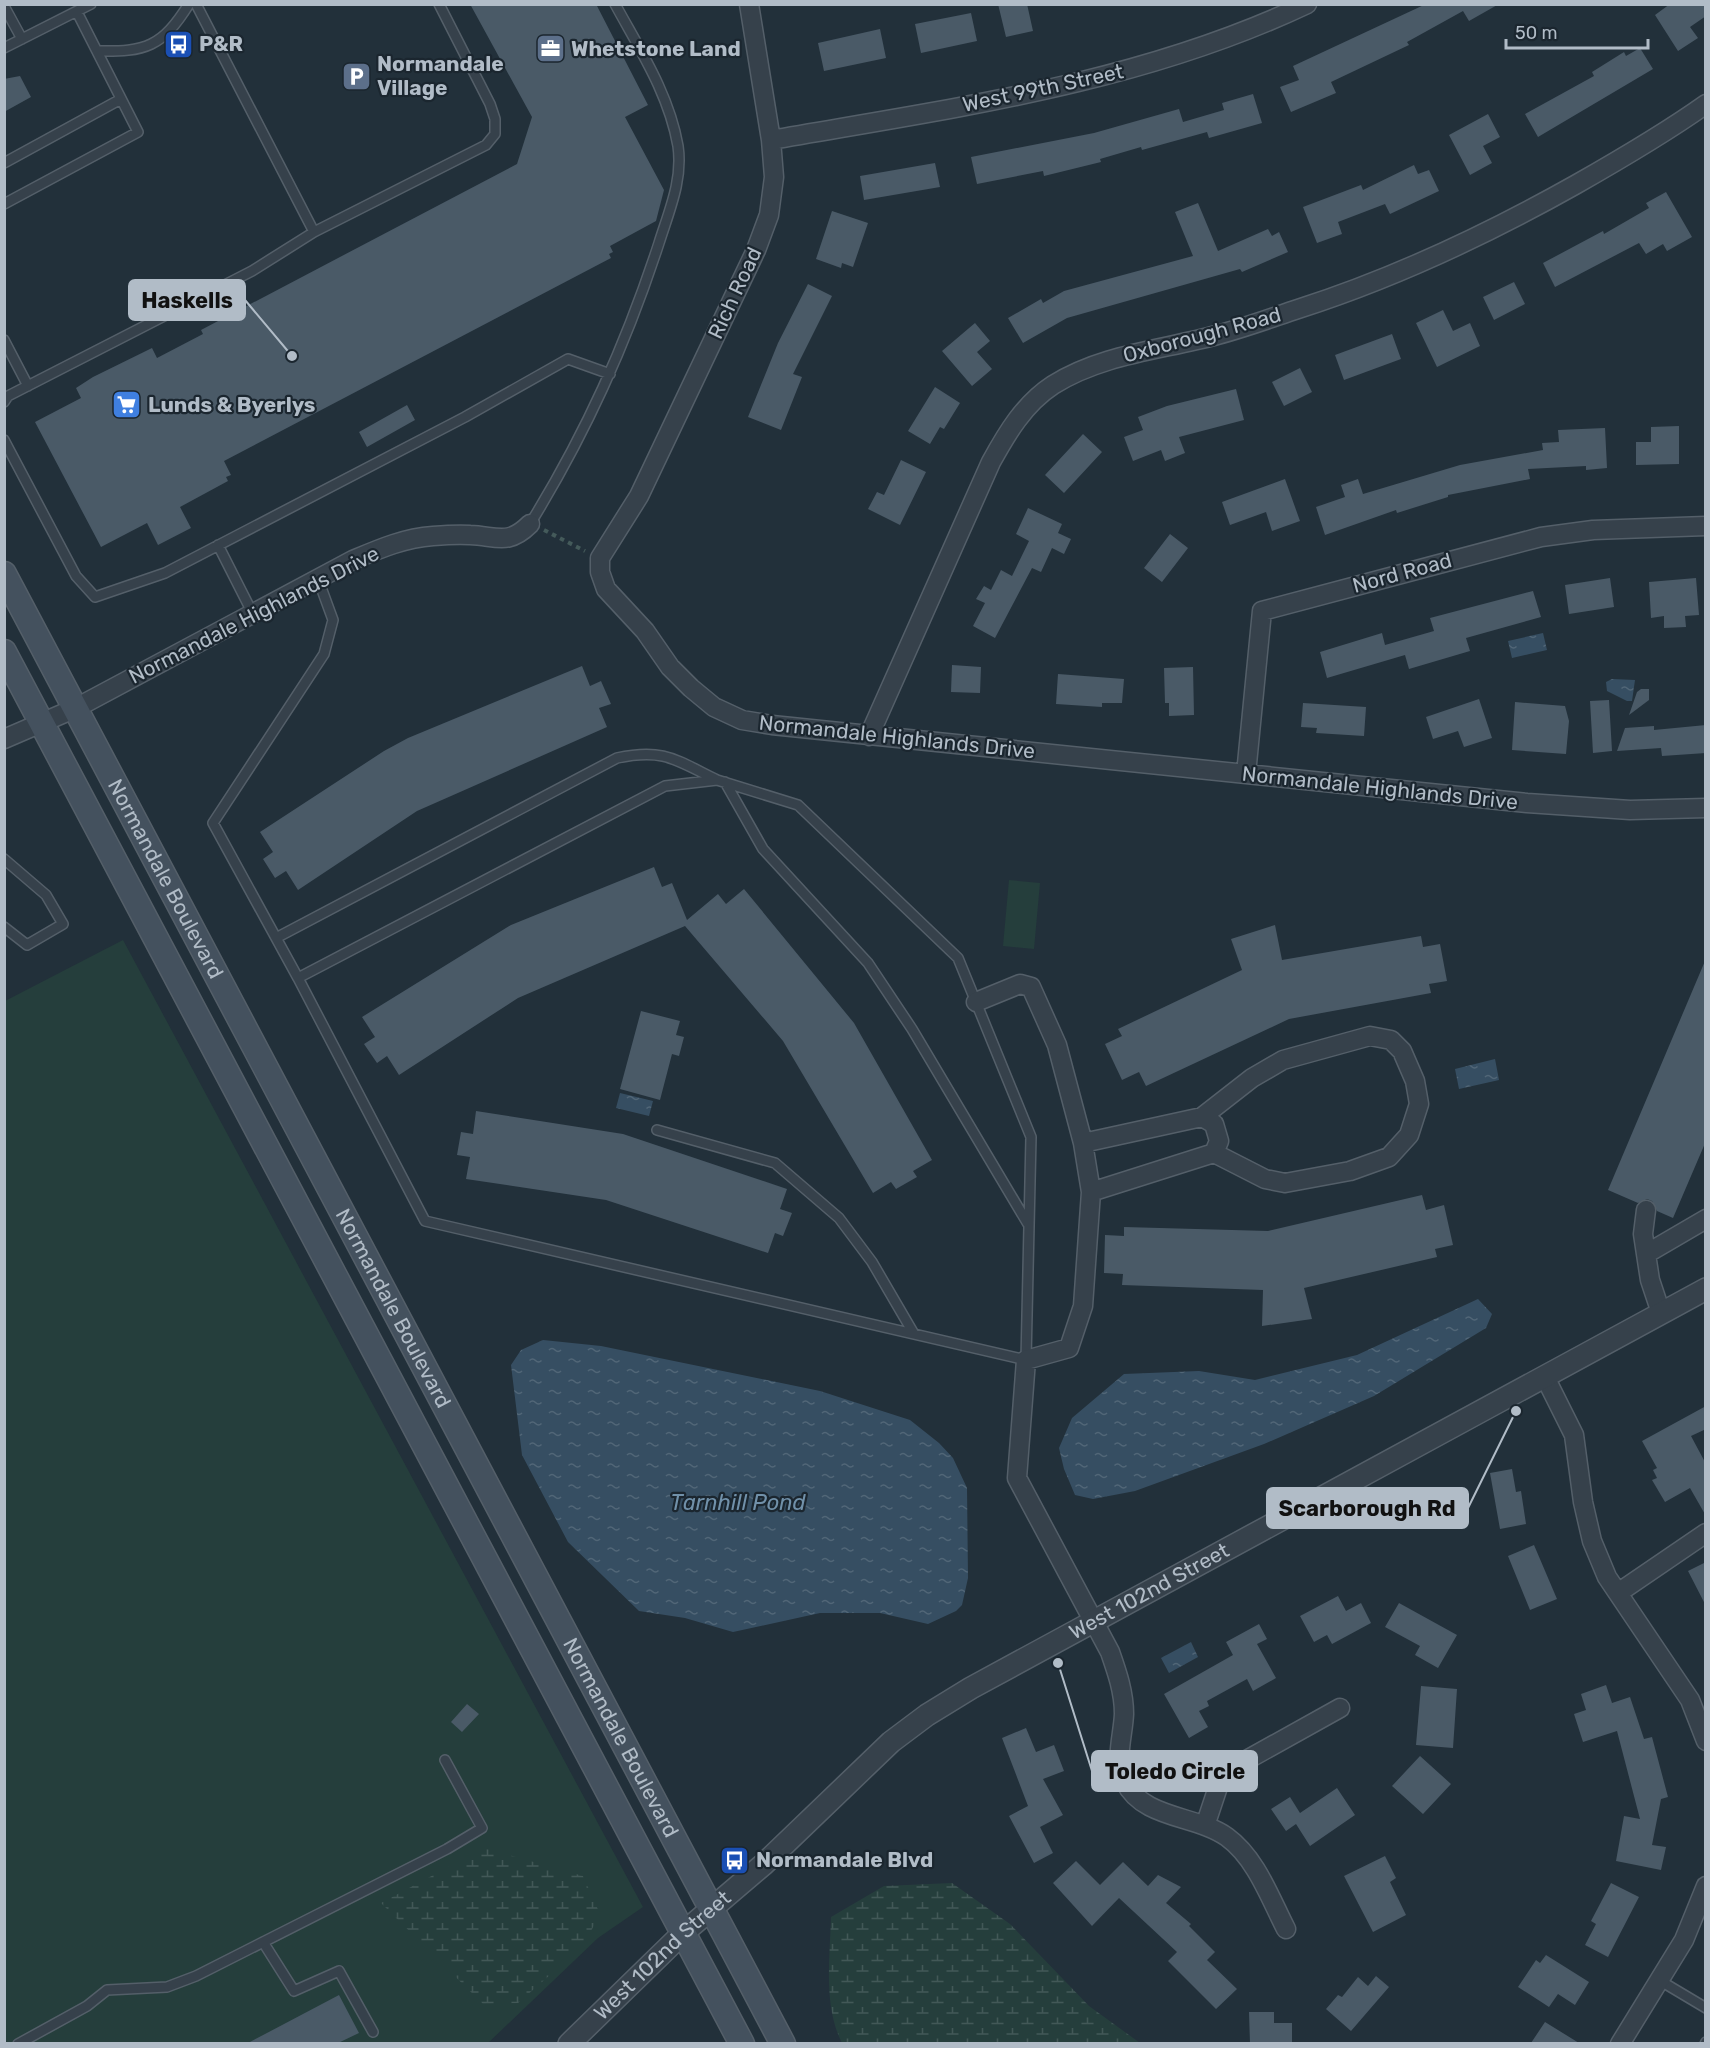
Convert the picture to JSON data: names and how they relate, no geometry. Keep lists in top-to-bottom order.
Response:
{
  "streets": {
    "main road": ["Normandale Boulevard"],
    "street": [
      "West 99th Street",
      "Rich Road",
      "Oxborough Road",
      "Nord Road",
      "Normandale Highlands Drive",
      "West 102nd Street"
    ]
  },
  "crossings": [
    ["West 99th Street", "Rich Road"],
    ["Rich Road", "Normandale Highlands Drive"],
    ["Oxborough Road", "Normandale Highlands Drive"],
    ["Nord Road", "Normandale Highlands Drive"],
    ["Normandale Highlands Drive", "Normandale Boulevard"],
    ["Normandale Boulevard", "West 102nd Street"]
  ],
  "water": ["Tarnhill Pond"],
  "places": {
    "bus stop": ["P&R", "Normandale Blvd"],
    "office": ["Whetstone Land"],
    "parking": ["Normandale Village"],
    "other": ["Haskells", "Scarborough Rd", "Toledo Circle"],
    "supermarket": ["Lunds & Byerlys"]
  },
  "scale_bar": "50 m"
}
